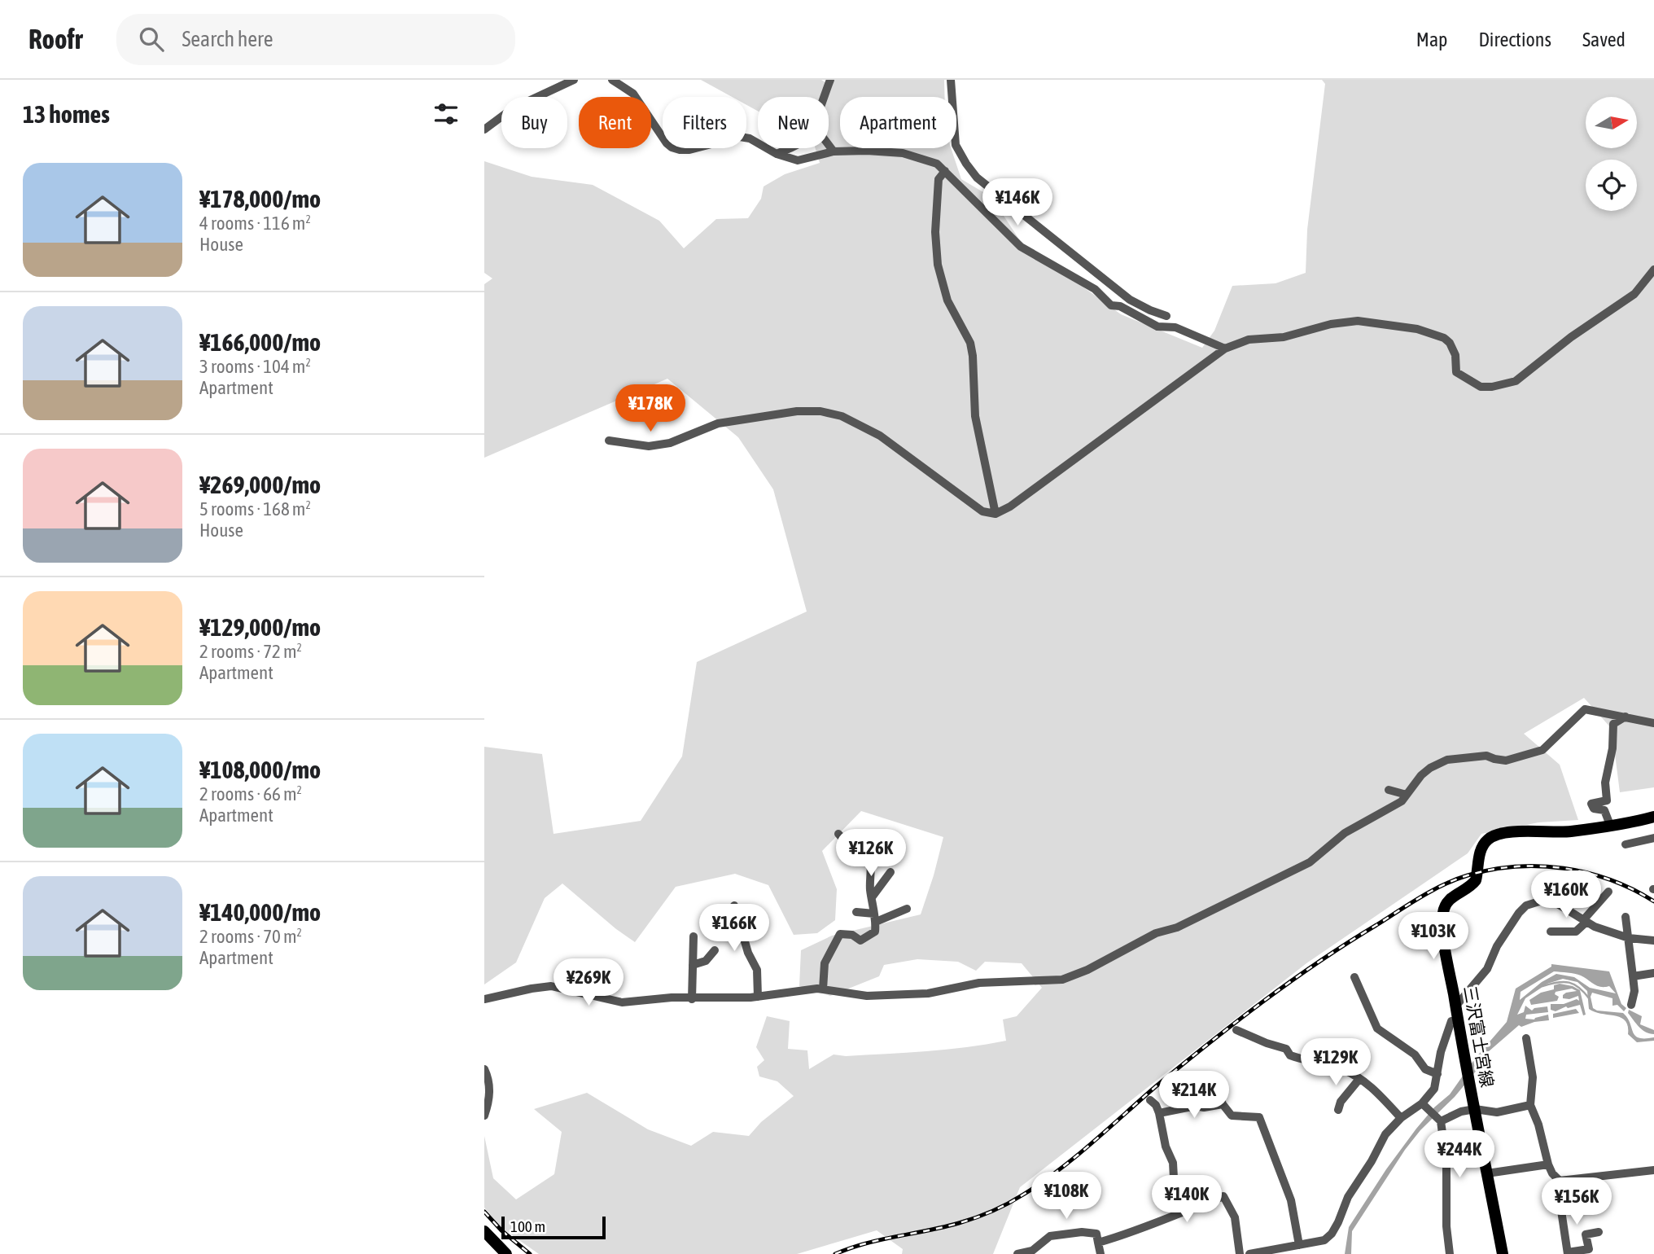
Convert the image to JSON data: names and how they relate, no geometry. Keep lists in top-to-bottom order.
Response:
{
  "streets": {
    "main road": ["三沢富士宮線"]
  },
  "scale_bar": "100 m",
  "north": "right",
  "page": {
    "header": "Roofr",
    "search": "Search here",
    "nav": ["Map", "Directions", "Saved"],
    "heading": "13 homes",
    "chip": [
      "Buy",
      "Rent",
      "Filters",
      "New",
      "Apartment"
    ],
    "list": [
      {
        "name": "¥178,000/mo",
        "note": "4 rooms · 116 m² · House"
      },
      {
        "name": "¥166,000/mo",
        "note": "3 rooms · 104 m² · Apartment"
      },
      {
        "name": "¥269,000/mo",
        "note": "5 rooms · 168 m² · House"
      },
      {
        "name": "¥129,000/mo",
        "note": "2 rooms · 72 m² · Apartment"
      },
      {
        "name": "¥108,000/mo",
        "note": "2 rooms · 66 m² · Apartment"
      },
      {
        "name": "¥140,000/mo",
        "note": "2 rooms · 70 m² · Apartment"
      }
    ],
    "price": [
      "¥146K",
      "¥178K",
      "¥126K",
      "¥160K",
      "¥166K",
      "¥103K",
      "¥269K",
      "¥129K",
      "¥214K",
      "¥244K",
      "¥108K",
      "¥140K",
      "¥156K"
    ],
    "scale": "100 m"
  }
}
